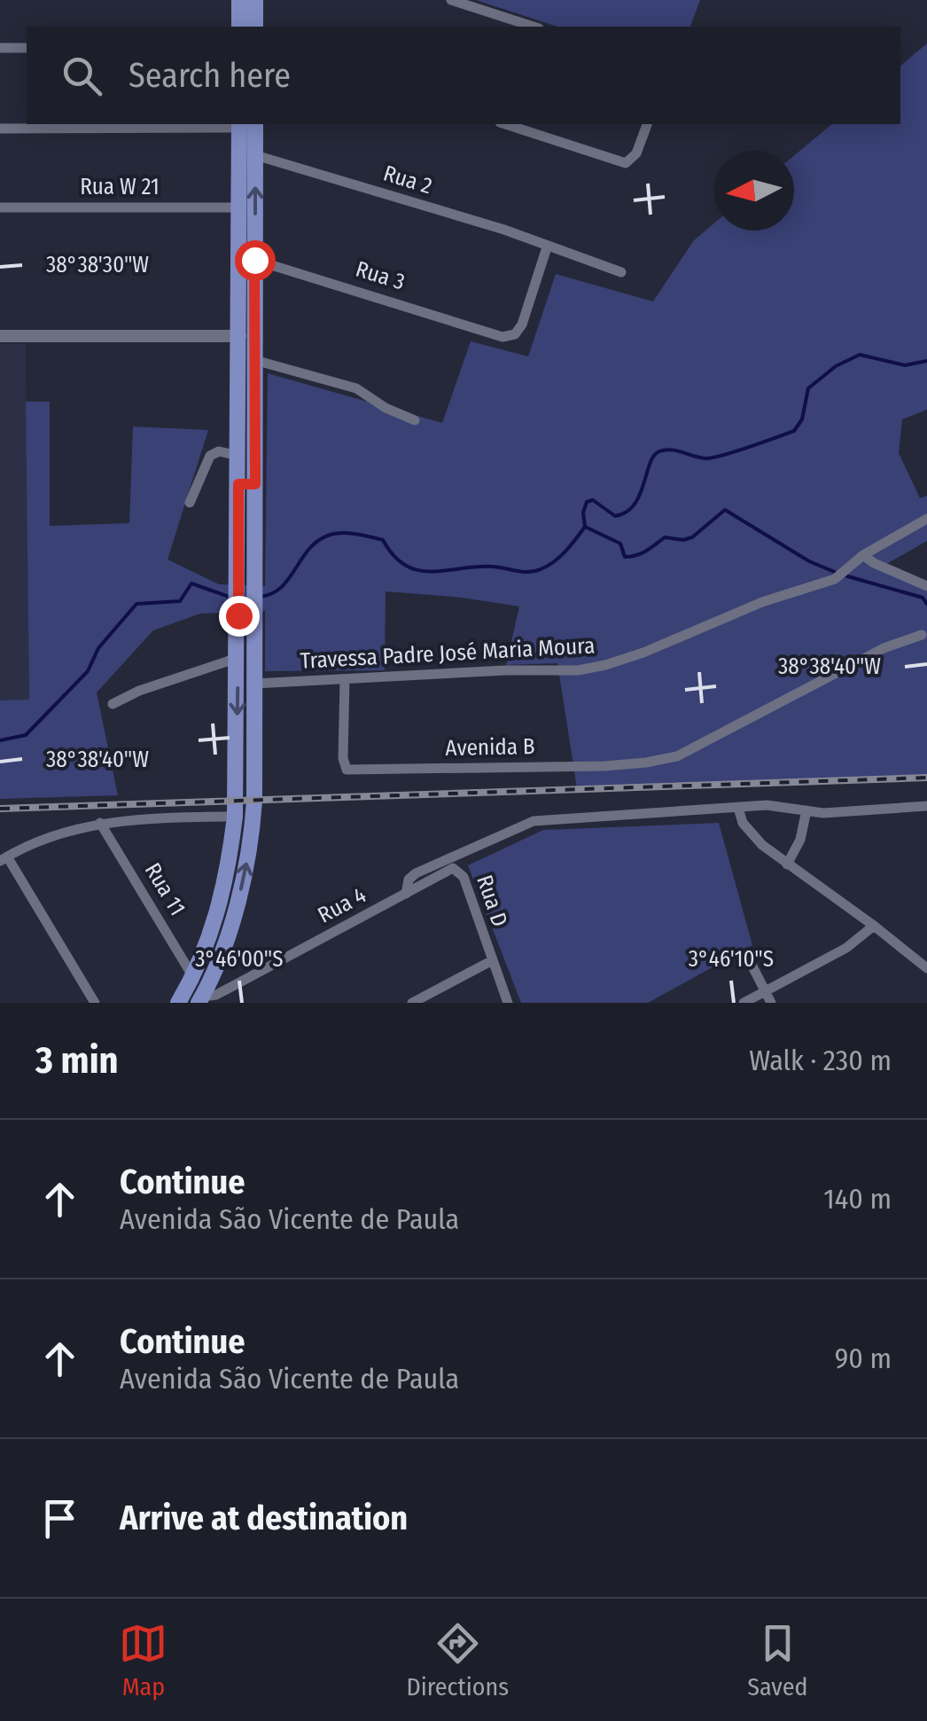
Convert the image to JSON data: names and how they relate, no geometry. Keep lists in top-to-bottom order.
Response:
{
  "streets": {
    "street": [
      "Rua 2",
      "Rua W 21",
      "Rua 3",
      "Travessa Padre José Maria Moura",
      "Avenida B",
      "Rua 11",
      "Rua D",
      "Rua 4"
    ]
  },
  "crossings": [
    ["Rua 2", "Rua 3"],
    ["Travessa Padre José Maria Moura", "Avenida B"],
    ["Rua D", "Rua 4"]
  ],
  "north": "left",
  "page": {
    "search": "Search here",
    "heading": ["3 min", "Walk · 230 m"],
    "list": [
      ["Continue", "Avenida São Vicente de Paula", "140 m"],
      ["Continue", "Avenida São Vicente de Paula", "90 m"],
      "Arrive at destination"
    ],
    "nav": ["Map", "Directions", "Saved"]
  },
  "coordinates": [
    "38°38'30\"W",
    "38°38'40\"W",
    "3°46'00\"S",
    "3°46'10\"S"
  ]
}
